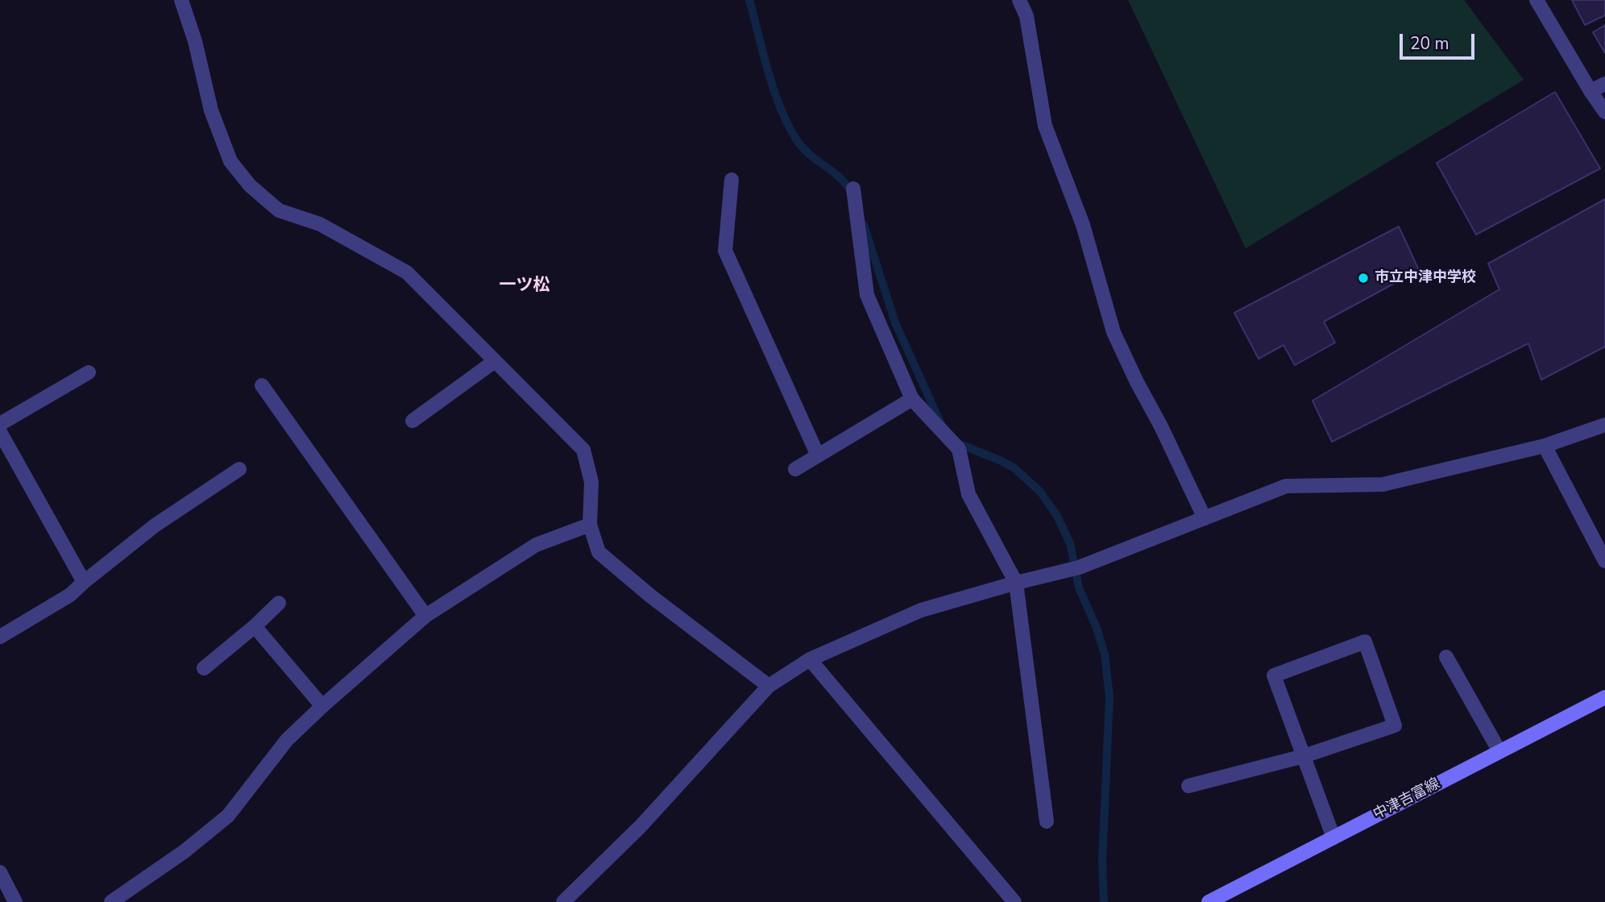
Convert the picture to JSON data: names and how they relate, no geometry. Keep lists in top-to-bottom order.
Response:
{
  "streets": {
    "main road": ["中津吉富線"]
  },
  "districts": ["一ツ松"],
  "places": ["市立中津中学校"],
  "scale_bar": "20 m"
}
